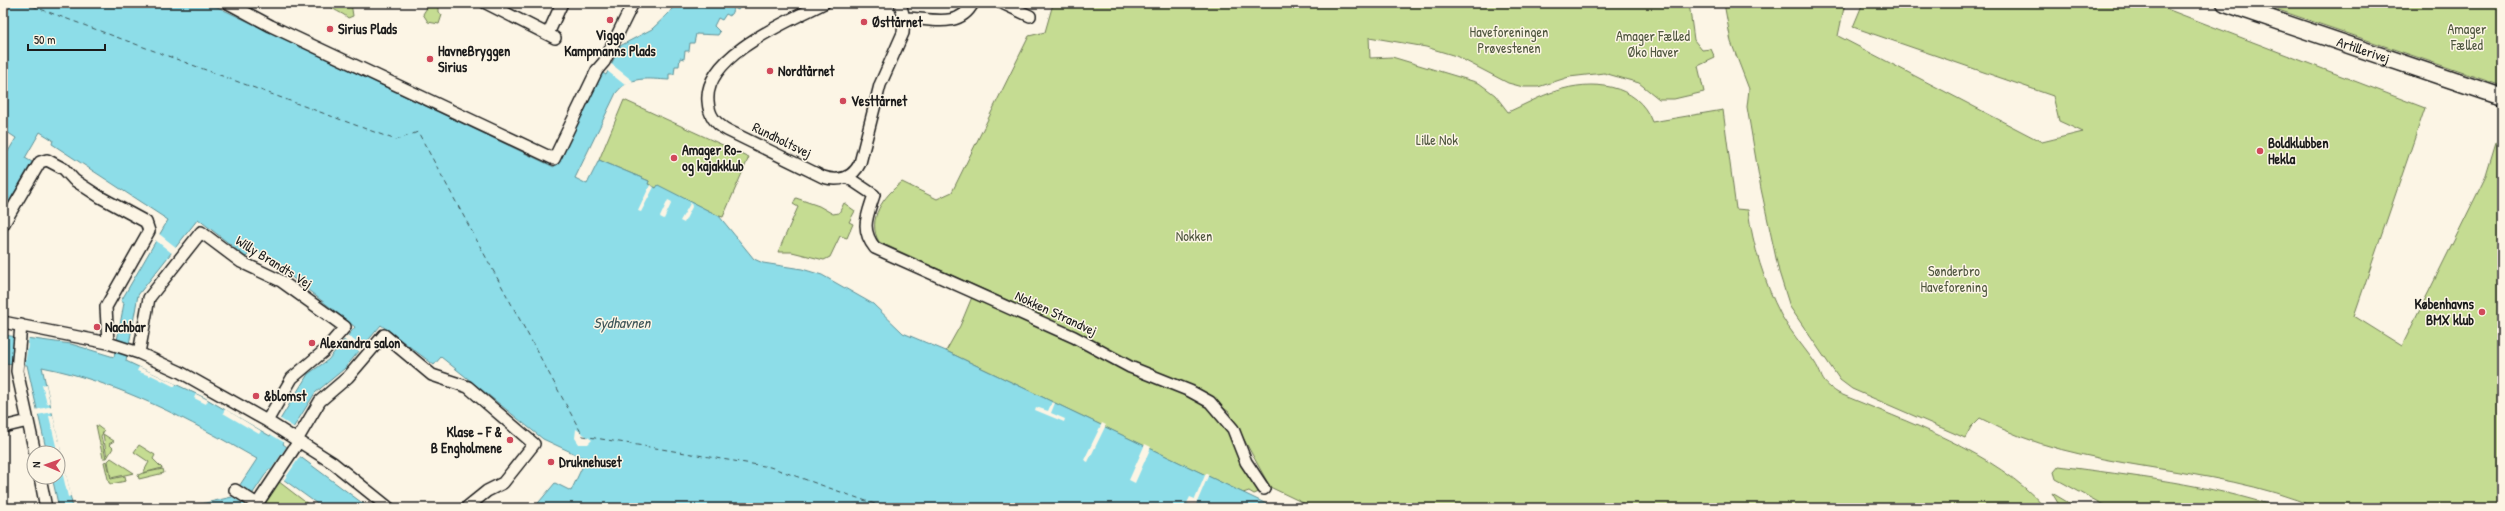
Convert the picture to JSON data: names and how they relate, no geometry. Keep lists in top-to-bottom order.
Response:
{
  "streets": {
    "street": [
      "Artillerivej",
      "Rundholtsvej",
      "Willy Brandts Vej",
      "Nokken Strandvej"
    ]
  },
  "crossings": [
    ["Rundholtsvej", "Nokken Strandvej"]
  ],
  "water": ["Sydhavnen"],
  "parks": [
    "Amager Fælled",
    "Haveforeningen Prøvestenen",
    "Amager Fælled Øko Haver",
    "Lille Nok",
    "Nokken",
    "Sønderbro Haveforening"
  ],
  "places": [
    "Viggo Kampmanns Plads",
    "Østtårnet",
    "Sirius Plads",
    "HavneBryggen Sirius",
    "Nordtårnet",
    "Vesttårnet",
    "Boldklubben Hekla",
    "Amager Ro- og kajakklub",
    "Københavns BMX klub",
    "Nachbar",
    "Alexandra salon",
    "&blomst",
    "Klase - F & B Engholmene",
    "Druknehuset"
  ],
  "scale_bar": "50 m",
  "north": "left"
}
